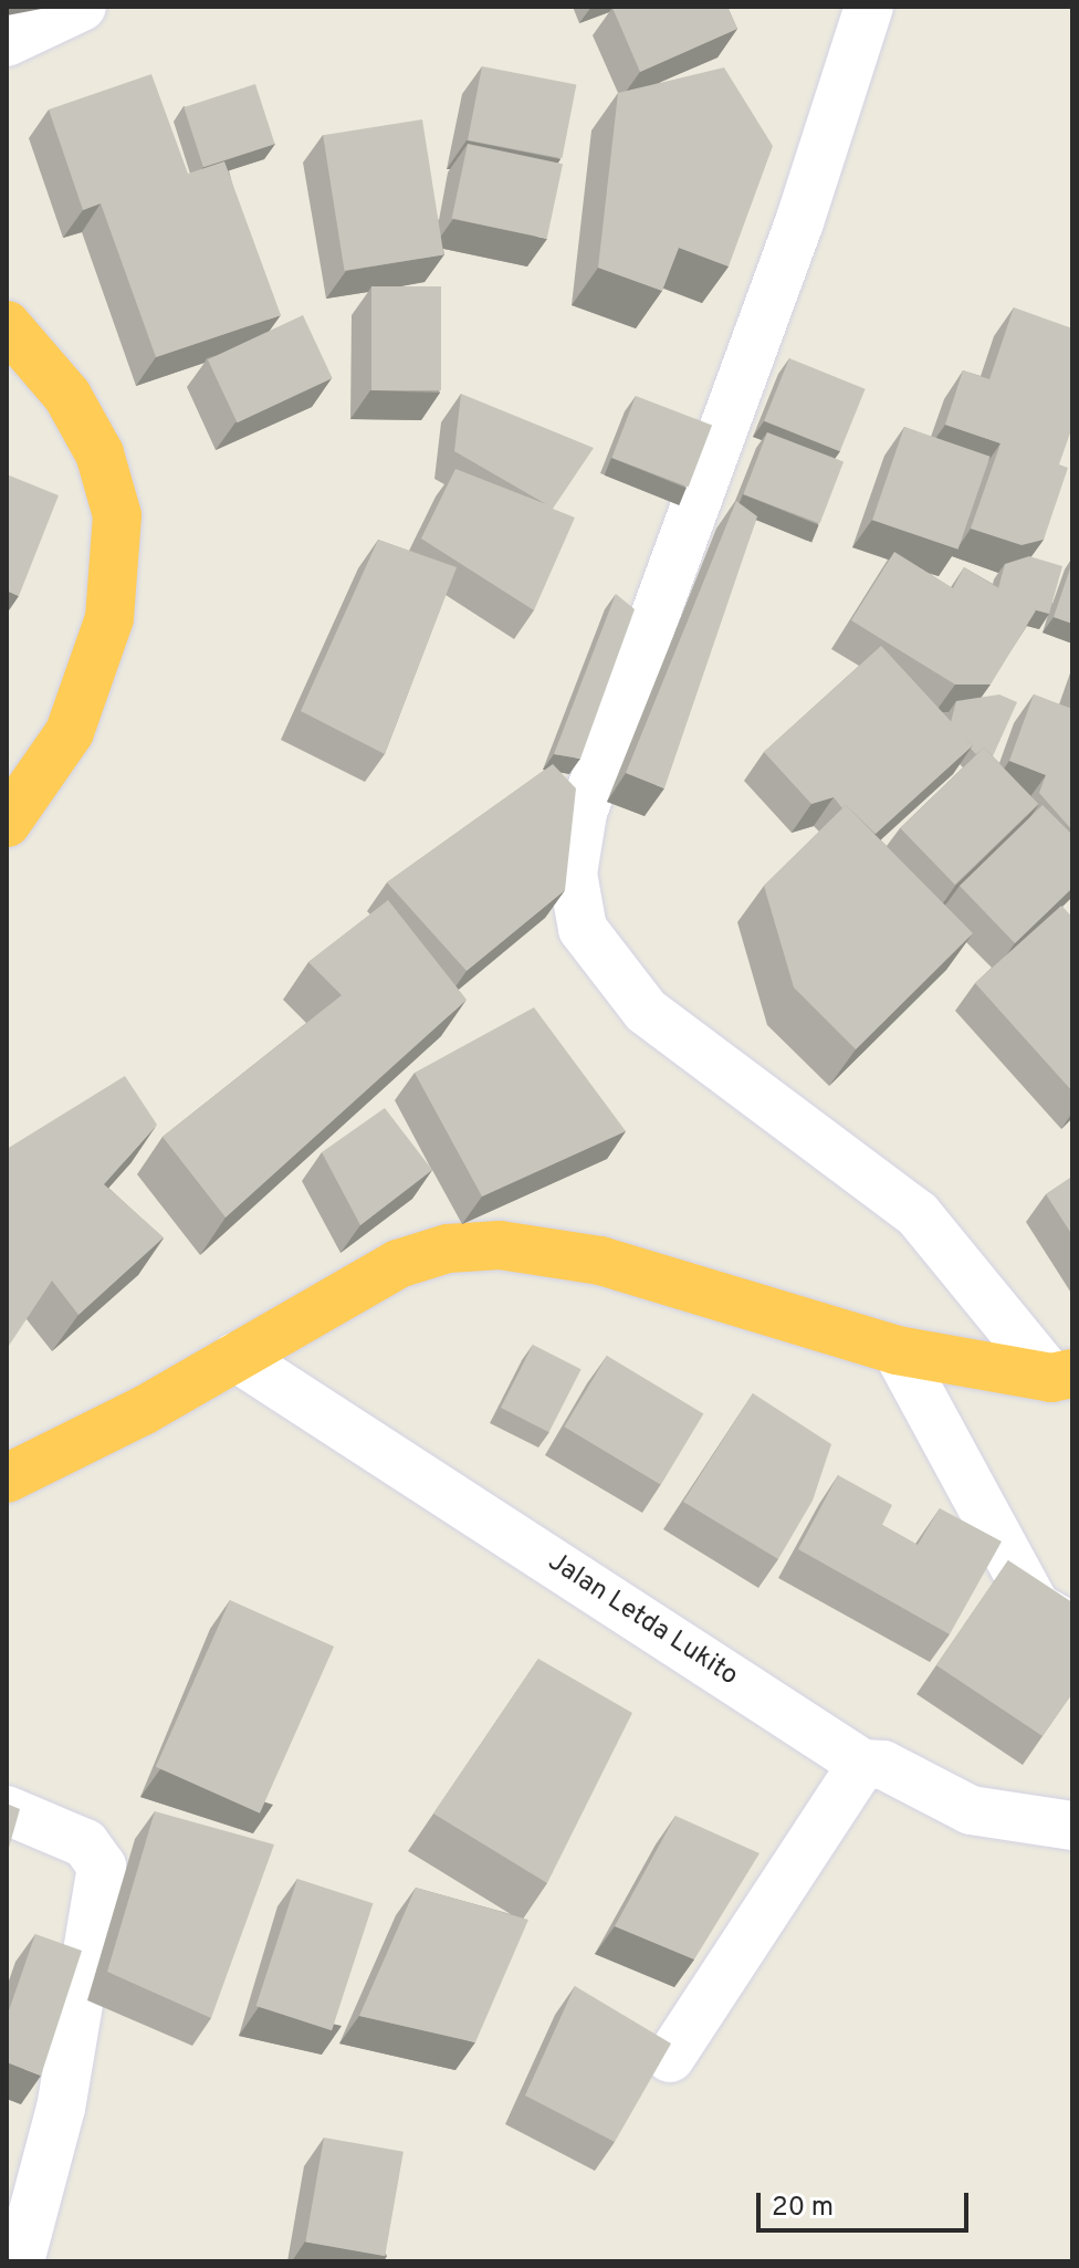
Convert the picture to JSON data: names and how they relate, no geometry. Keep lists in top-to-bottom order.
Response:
{
  "streets": {
    "street": ["Jalan Letda Lukito"]
  },
  "scale_bar": "20 m"
}
